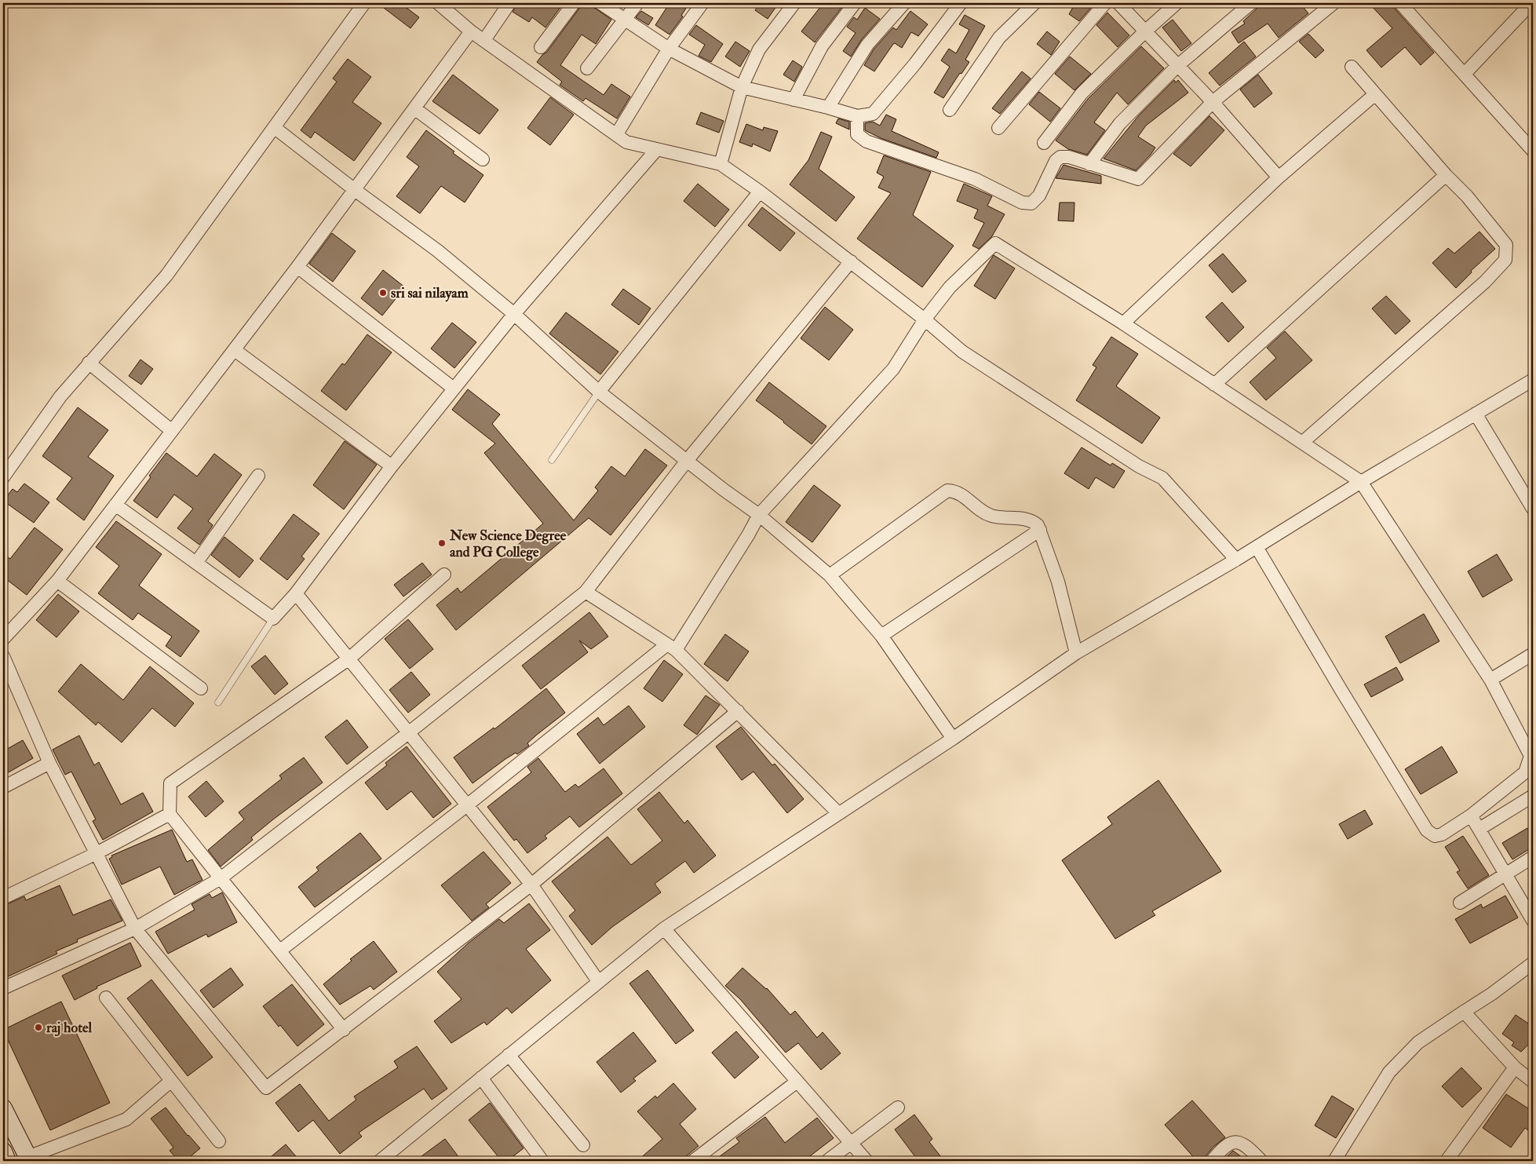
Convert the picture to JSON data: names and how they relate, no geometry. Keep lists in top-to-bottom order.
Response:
{
  "places": ["sri sai nilayam", "New Science Degree and PG College", "raj hotel"]
}
